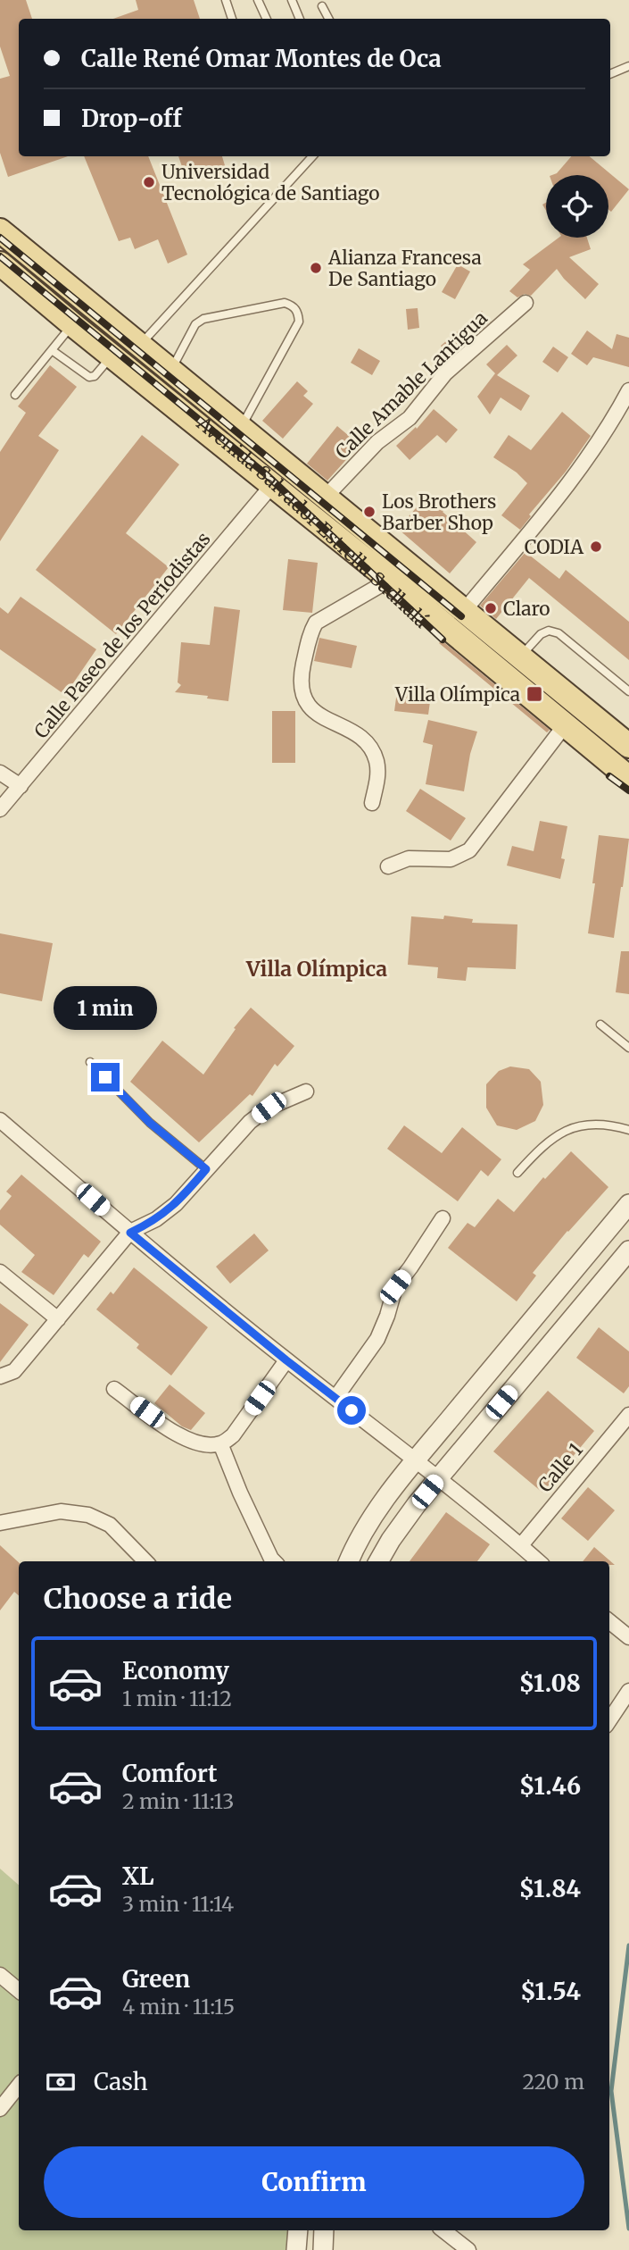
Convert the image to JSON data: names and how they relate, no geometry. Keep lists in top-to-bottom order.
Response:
{
  "streets": {
    "main road": ["Avenida Salvador Estrella Sadhalá"],
    "street": ["Calle Amable Lantigua", "Calle Paseo de los Periodistas", "Calle 1"]
  },
  "crossings": [
    ["Calle Amable Lantigua", "Avenida Salvador Estrella Sadhalá"],
    ["Avenida Salvador Estrella Sadhalá", "Calle Paseo de los Periodistas"]
  ],
  "districts": ["Villa Olímpica"],
  "places": {
    "other": [
      "Universidad Tecnológica de Santiago",
      "Alianza Francesa De Santiago",
      "Los Brothers Barber Shop",
      "CODIA",
      "Claro"
    ],
    "transit": ["Villa Olímpica"]
  },
  "page": {
    "banner": ["Calle René Omar Montes de Oca", "Drop-off"],
    "bubble": "1 min",
    "heading": "Choose a ride",
    "list": [
      {
        "name": "Economy",
        "note": "1 min · 11:12",
        "value": "$1.08"
      },
      {
        "name": "Comfort",
        "note": "2 min · 11:13",
        "value": "$1.46"
      },
      {
        "name": "XL",
        "note": "3 min · 11:14",
        "value": "$1.84"
      },
      {
        "name": "Green",
        "note": "4 min · 11:15",
        "value": "$1.54"
      }
    ],
    "pay": ["Cash", "220 m"],
    "buttons": "Confirm"
  }
}
